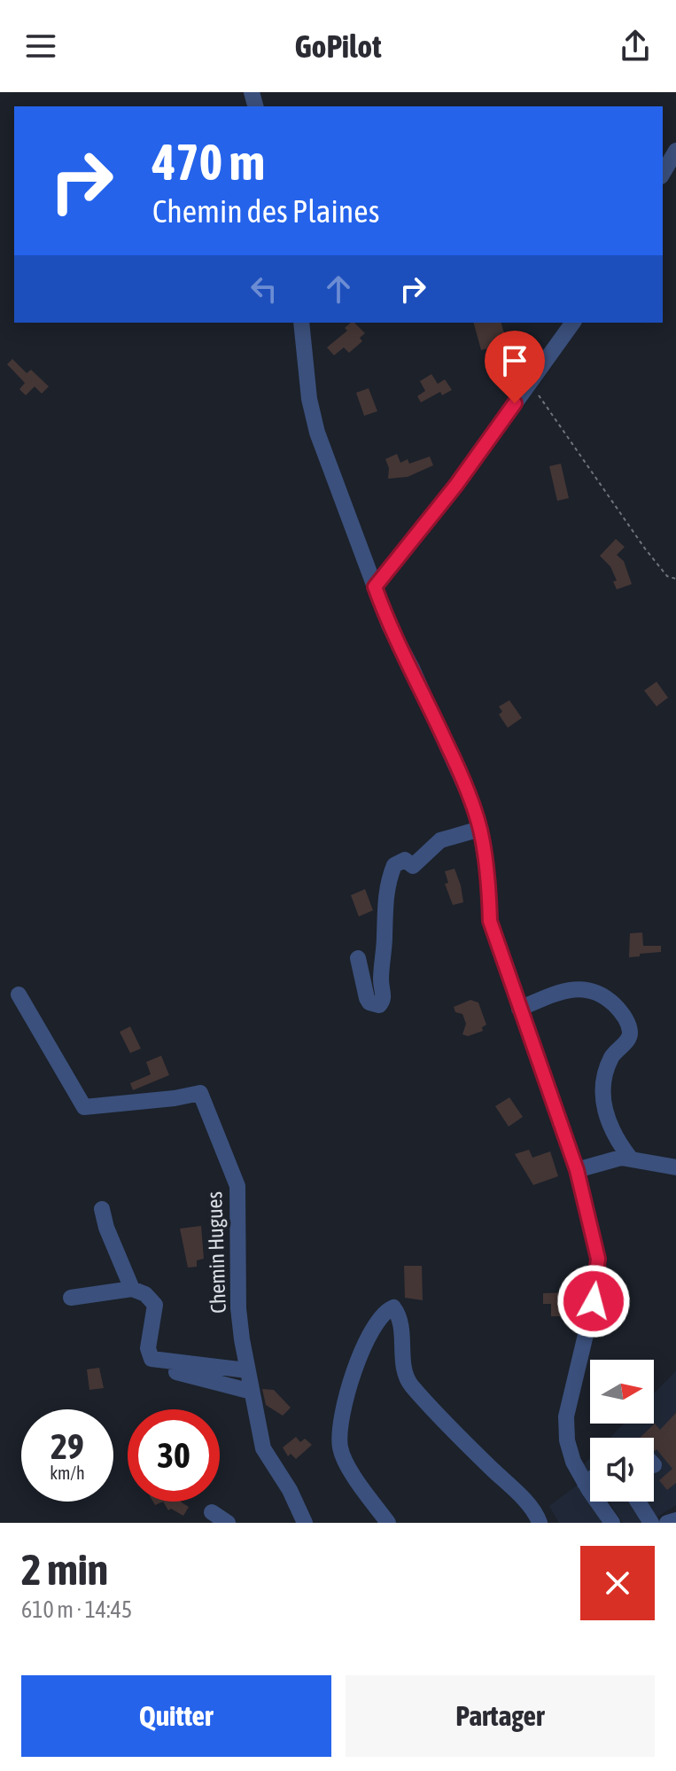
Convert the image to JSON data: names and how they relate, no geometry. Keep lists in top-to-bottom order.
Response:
{
  "streets": {
    "street": ["Chemin Hugues"]
  },
  "north": "right",
  "page": {
    "header": "GoPilot",
    "turn": ["470 m", "Chemin des Plaines"],
    "speed": "29 km/h",
    "limit": "30",
    "heading": ["2 min", "610 m · 14:45"],
    "buttons": ["Quitter", "Partager"]
  }
}
